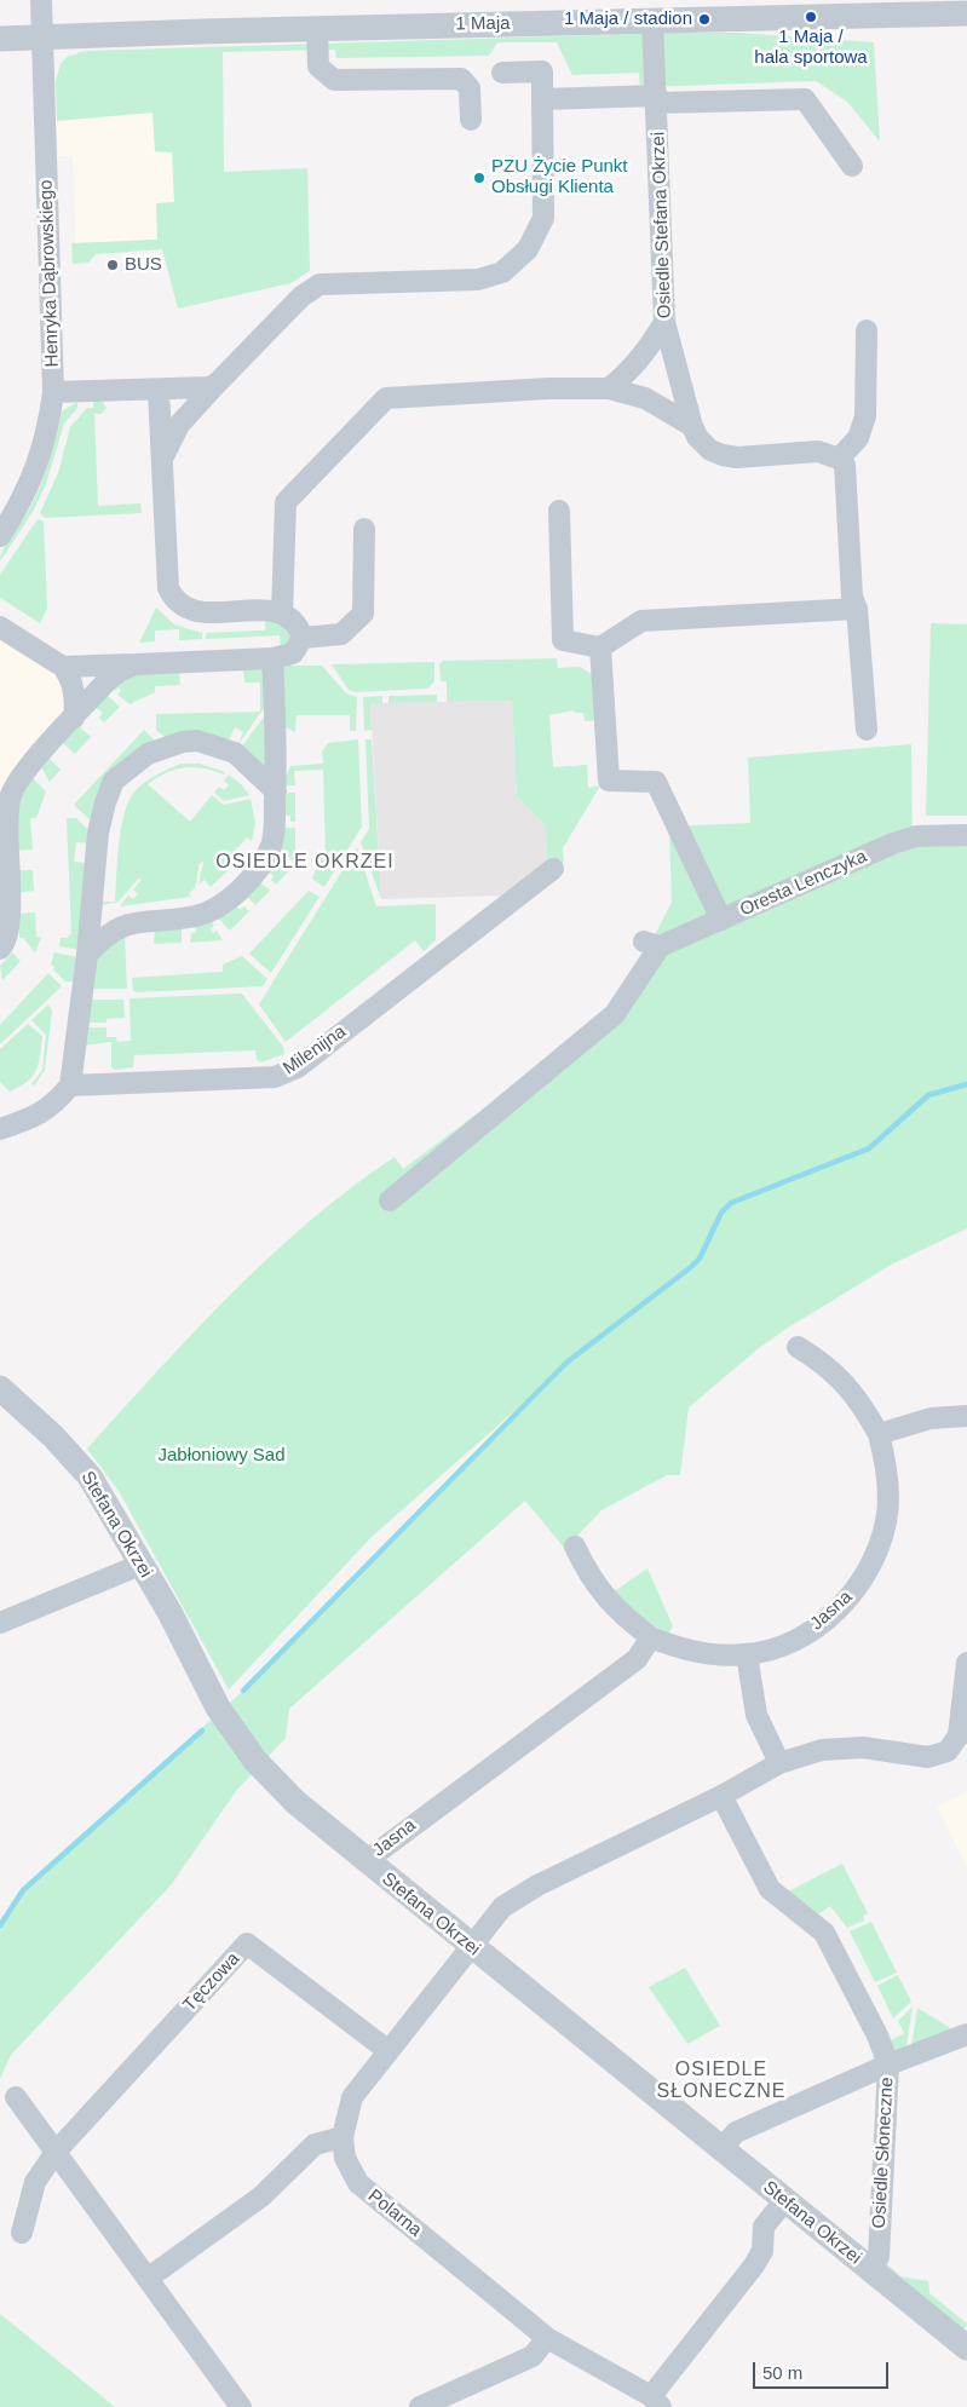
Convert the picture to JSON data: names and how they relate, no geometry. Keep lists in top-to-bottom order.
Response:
{
  "streets": {
    "street": [
      "1 Maja",
      "Osiedle Stefana Okrzei",
      "Henryka Dąbrowskiego",
      "Oresta Lenczyka",
      "Milenijna",
      "Stefana Okrzei",
      "Jasna",
      "Tęczowa",
      "Osiedle Słoneczne",
      "Polarna"
    ]
  },
  "crossings": [
    ["1 Maja", "Osiedle Stefana Okrzei"],
    ["1 Maja", "Henryka Dąbrowskiego"],
    ["Stefana Okrzei", "Jasna"],
    ["Stefana Okrzei", "Osiedle Słoneczne"],
    ["Stefana Okrzei", "Polarna"],
    ["Tęczowa", "Polarna"],
    ["Osiedle Słoneczne", "Polarna"]
  ],
  "districts": ["OSIEDLE OKRZEI", "OSIEDLE SŁONECZNE"],
  "parks": ["Jabłoniowy Sad"],
  "places": [
    "1 Maja / hala sportowa",
    "1 Maja / stadion",
    "PZU Życie Punkt Obsługi Klienta",
    "BUS"
  ],
  "scale_bar": "50 m"
}
